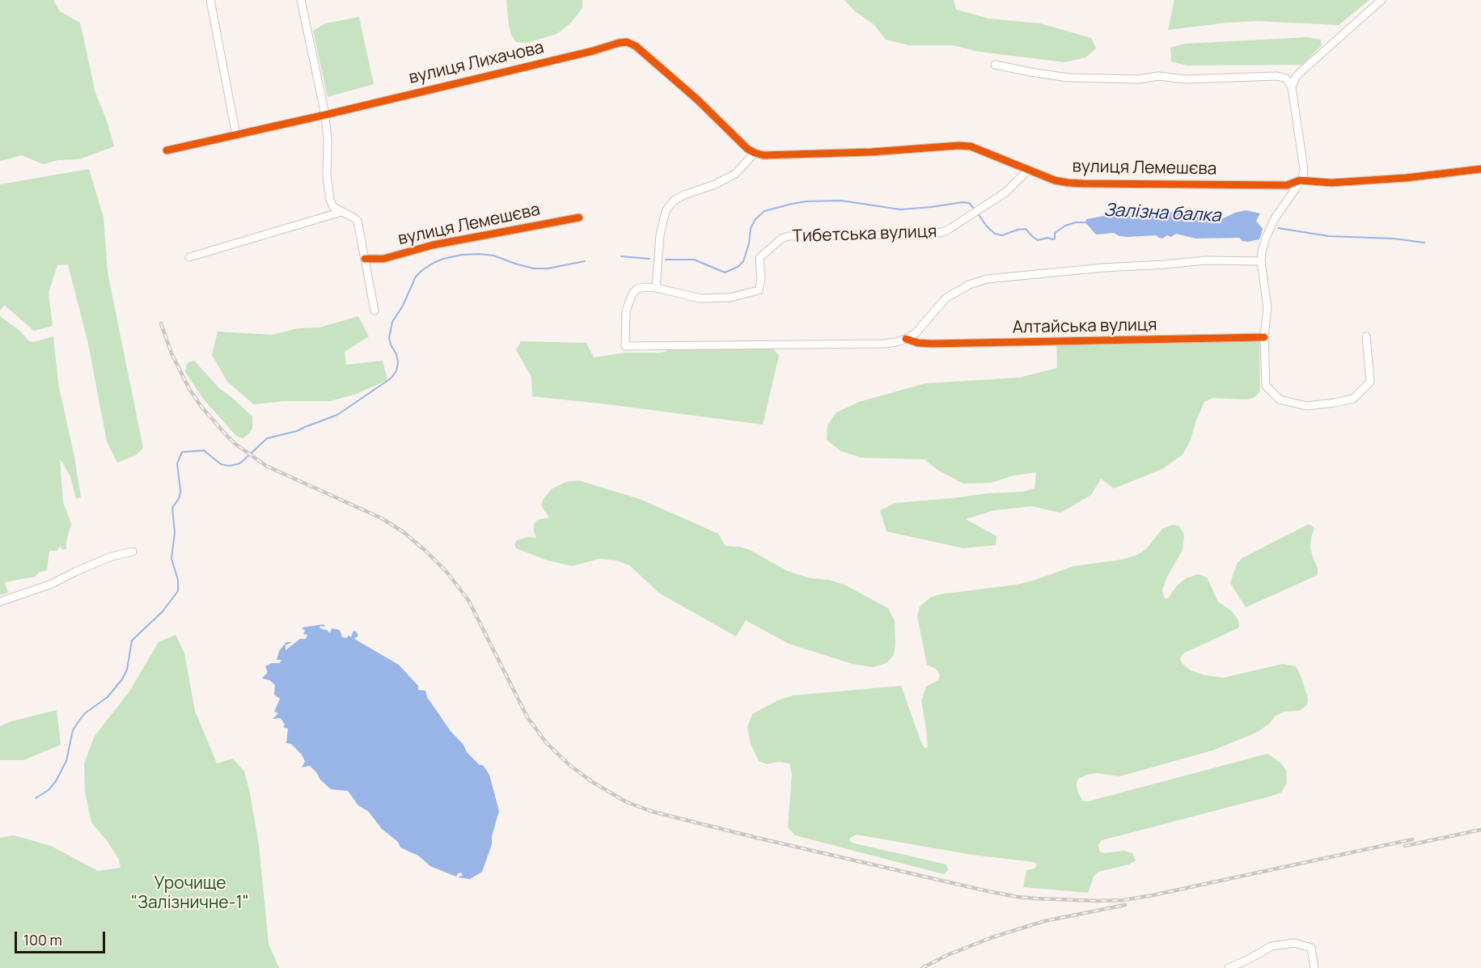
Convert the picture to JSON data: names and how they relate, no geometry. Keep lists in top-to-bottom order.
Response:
{
  "streets": {
    "street": [
      "вулиця Лихачова",
      "вулиця Лемешєва",
      "Тибетська вулиця",
      "Алтайська вулиця"
    ]
  },
  "crossings": [
    ["вулиця Лихачова", "вулиця Лемешєва"],
    ["вулиця Лемешєва", "Тибетська вулиця"],
    ["Тибетська вулиця", "Алтайська вулиця"]
  ],
  "water": ["Залізна балка"],
  "parks": ["Урочище \"Залізничне-1\""],
  "scale_bar": "100 m"
}
